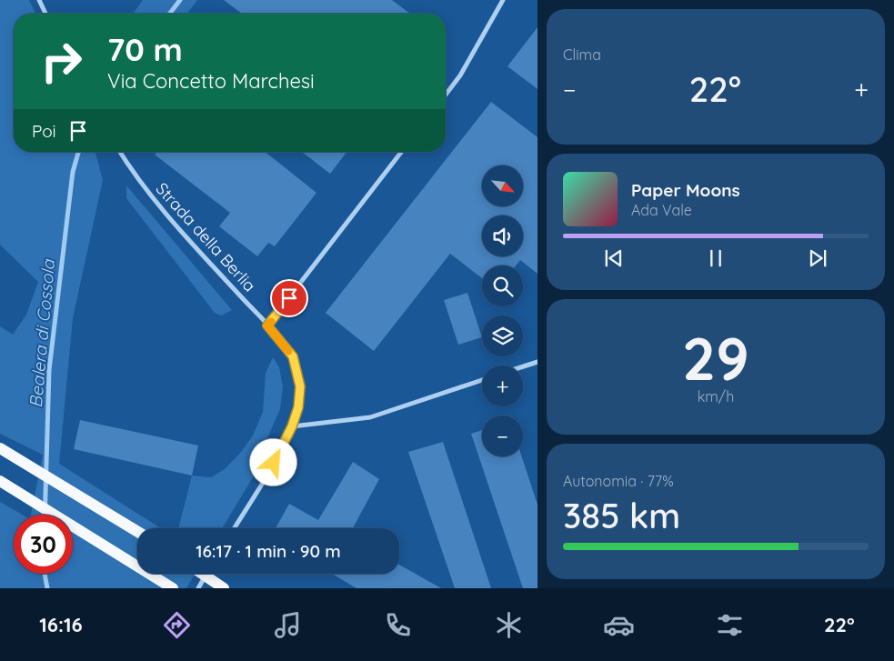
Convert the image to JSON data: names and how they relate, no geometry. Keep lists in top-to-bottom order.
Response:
{
  "streets": {
    "street": ["Strada della Berlia"]
  },
  "water": ["Bealera di Cossola"],
  "north": "bottom right",
  "page": {
    "tile": [
      "Clima",
      ["29", "km/h"],
      ["Autonomia · 77%", "385 km"]
    ],
    "turn": ["70 m", "Via Concetto Marchesi"],
    "heat": ["−", "22°", "+"],
    "then": "Poi",
    "map_buttons": ["+", "−"],
    "song": ["Paper Moons", "Ada Vale"],
    "limit": "30",
    "trip": "16:17 · 1 min · 90 m",
    "tabs": ["16:16", "22°"]
  }
}
